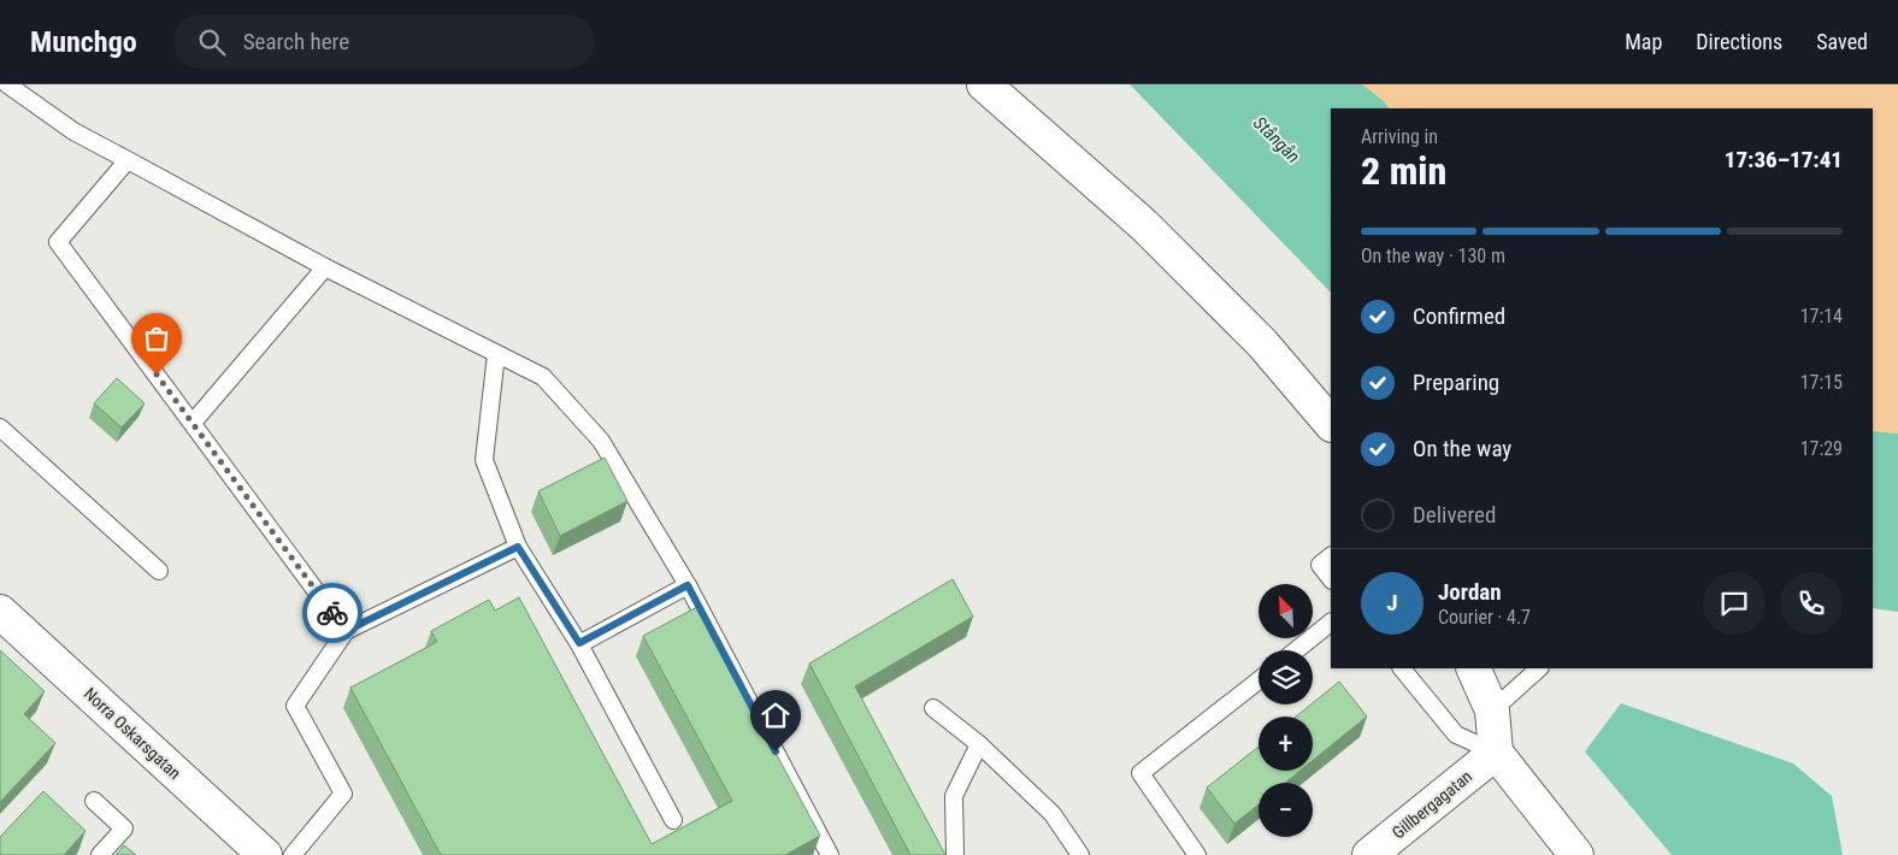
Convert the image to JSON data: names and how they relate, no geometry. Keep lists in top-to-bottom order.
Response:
{
  "streets": {
    "street": ["Norra Oskarsgatan", "Gillbergagatan"]
  },
  "water": ["Stångån"],
  "north": "top left",
  "page": {
    "header": "Munchgo",
    "search": "Search here",
    "nav": ["Map", "Directions", "Saved"],
    "heading": ["2 min", "Arriving in", "17:36–17:41"],
    "panel": ["Jordan", "Courier · 4.7"],
    "bar": "On the way · 130 m",
    "list": [
      ["Confirmed", "17:14"],
      ["Preparing", "17:15"],
      ["On the way", "17:29"],
      "Delivered"
    ],
    "round": "J",
    "map_buttons": ["+", "−"]
  }
}
